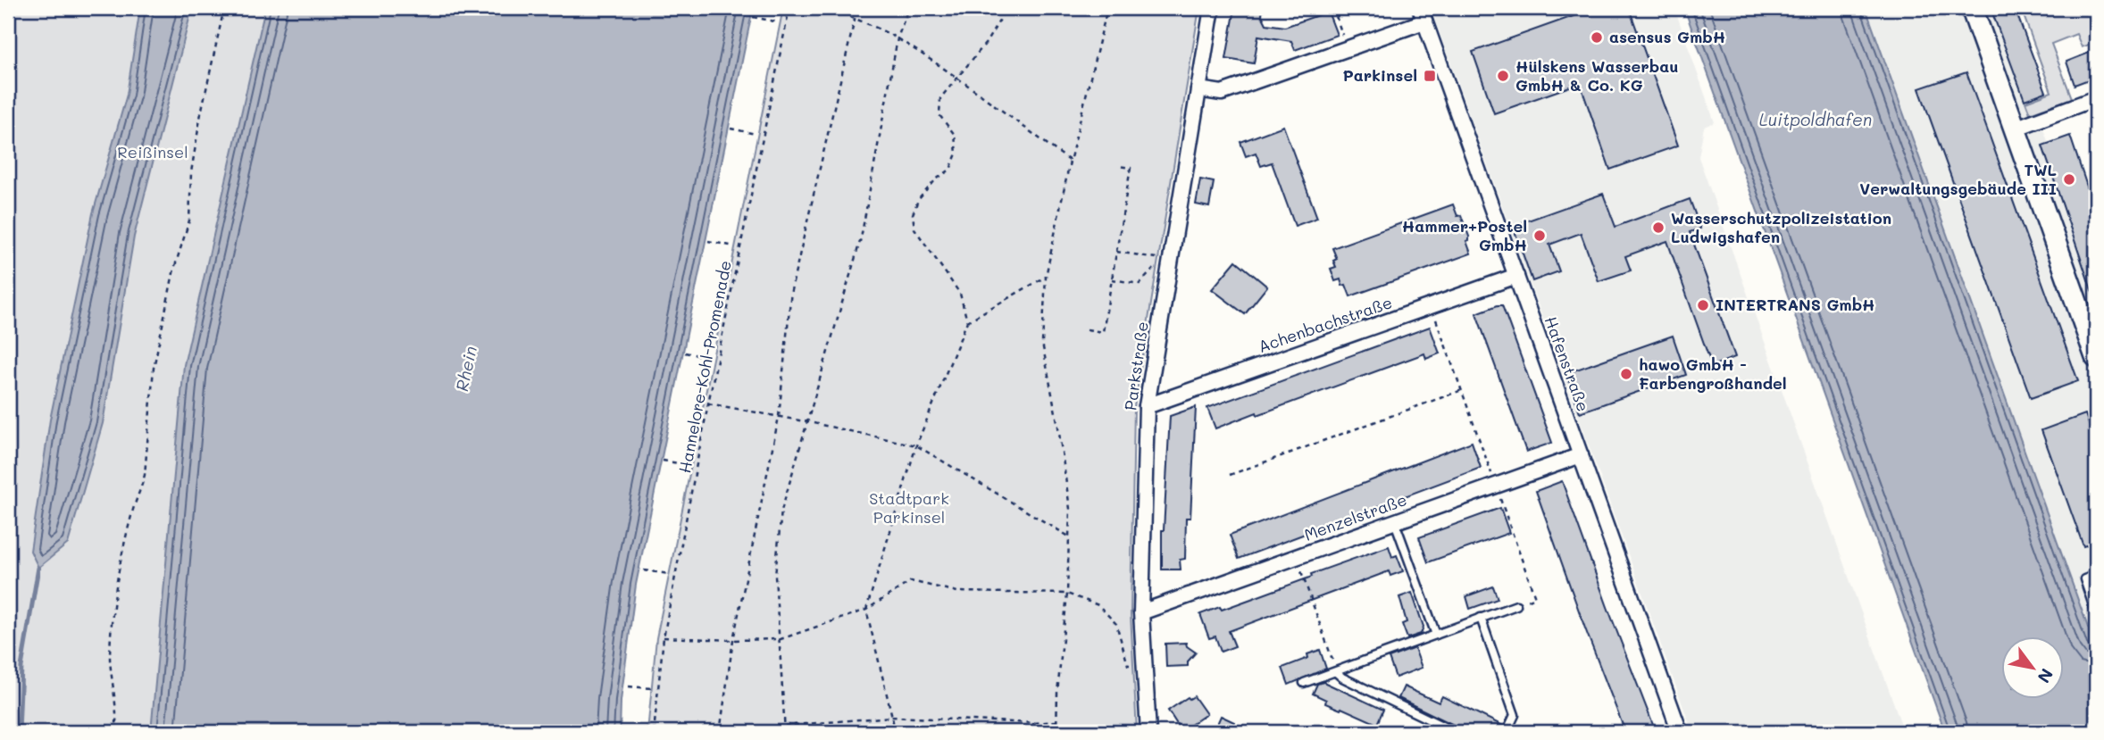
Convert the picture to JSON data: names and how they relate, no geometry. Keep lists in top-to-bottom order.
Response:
{
  "streets": {
    "street": [
      "Achenbachstraße",
      "Hafenstraße",
      "Parkstraße",
      "Menzelstraße"
    ],
    "path": ["Hannelore-Kohl-Promenade"]
  },
  "crossings": [
    ["Achenbachstraße", "Hafenstraße"],
    ["Achenbachstraße", "Parkstraße"],
    ["Hafenstraße", "Menzelstraße"],
    ["Parkstraße", "Menzelstraße"]
  ],
  "water": ["Luitpoldhafen", "Rhein"],
  "parks": ["Reißinsel", "Stadtpark Parkinsel"],
  "places": {
    "other": [
      "asensus GmbH",
      "Hülskens Wasserbau GmbH & Co. KG",
      "TWL Verwaltungsgebäude III",
      "Wasserschutzpolizeistation Ludwigshafen",
      "Hammer+Postel GmbH",
      "INTERTRANS GmbH",
      "hawo GmbH - Farbengroßhandel"
    ],
    "transit": ["Parkinsel"]
  },
  "north": "bottom right"
}
